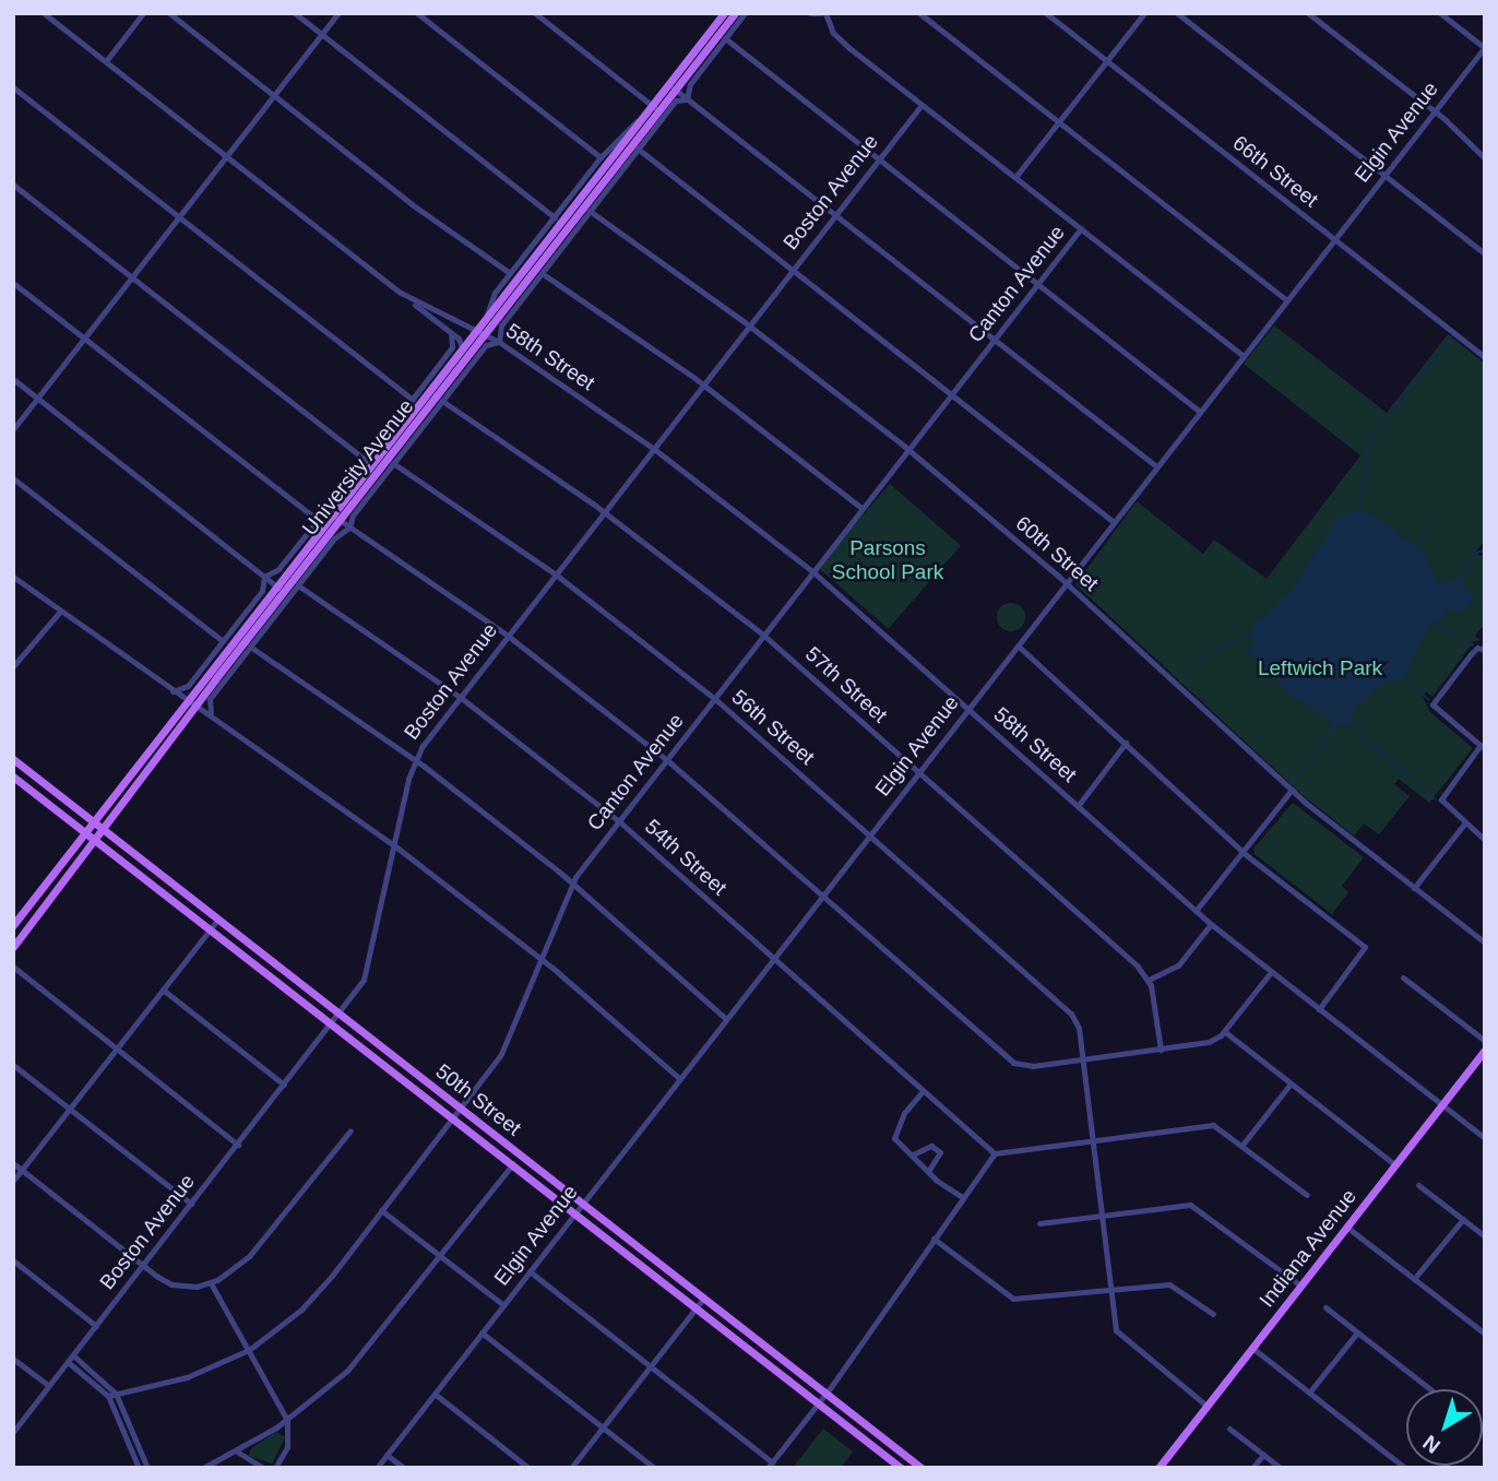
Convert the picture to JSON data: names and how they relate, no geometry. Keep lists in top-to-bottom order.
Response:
{
  "streets": {
    "main road": ["University Avenue", "50th Street", "Indiana Avenue"],
    "street": [
      "Elgin Avenue",
      "66th Street",
      "Boston Avenue",
      "Canton Avenue",
      "58th Street",
      "60th Street",
      "57th Street",
      "56th Street",
      "54th Street"
    ]
  },
  "crossings": [
    ["Elgin Avenue", "66th Street"],
    ["Elgin Avenue", "58th Street"],
    ["Elgin Avenue", "60th Street"],
    ["Elgin Avenue", "57th Street"],
    ["Elgin Avenue", "56th Street"],
    ["Elgin Avenue", "54th Street"],
    ["Elgin Avenue", "50th Street"],
    ["Boston Avenue", "58th Street"],
    ["Boston Avenue", "60th Street"],
    ["Boston Avenue", "57th Street"],
    ["Boston Avenue", "56th Street"],
    ["Boston Avenue", "54th Street"],
    ["Boston Avenue", "50th Street"],
    ["Canton Avenue", "58th Street"],
    ["Canton Avenue", "60th Street"],
    ["Canton Avenue", "57th Street"],
    ["Canton Avenue", "56th Street"],
    ["Canton Avenue", "54th Street"],
    ["Canton Avenue", "50th Street"],
    ["58th Street", "University Avenue"],
    ["58th Street", "Indiana Avenue"],
    ["University Avenue", "50th Street"],
    ["56th Street", "Indiana Avenue"]
  ],
  "parks": ["Parsons School Park", "Leftwich Park"],
  "north": "bottom left"
}
